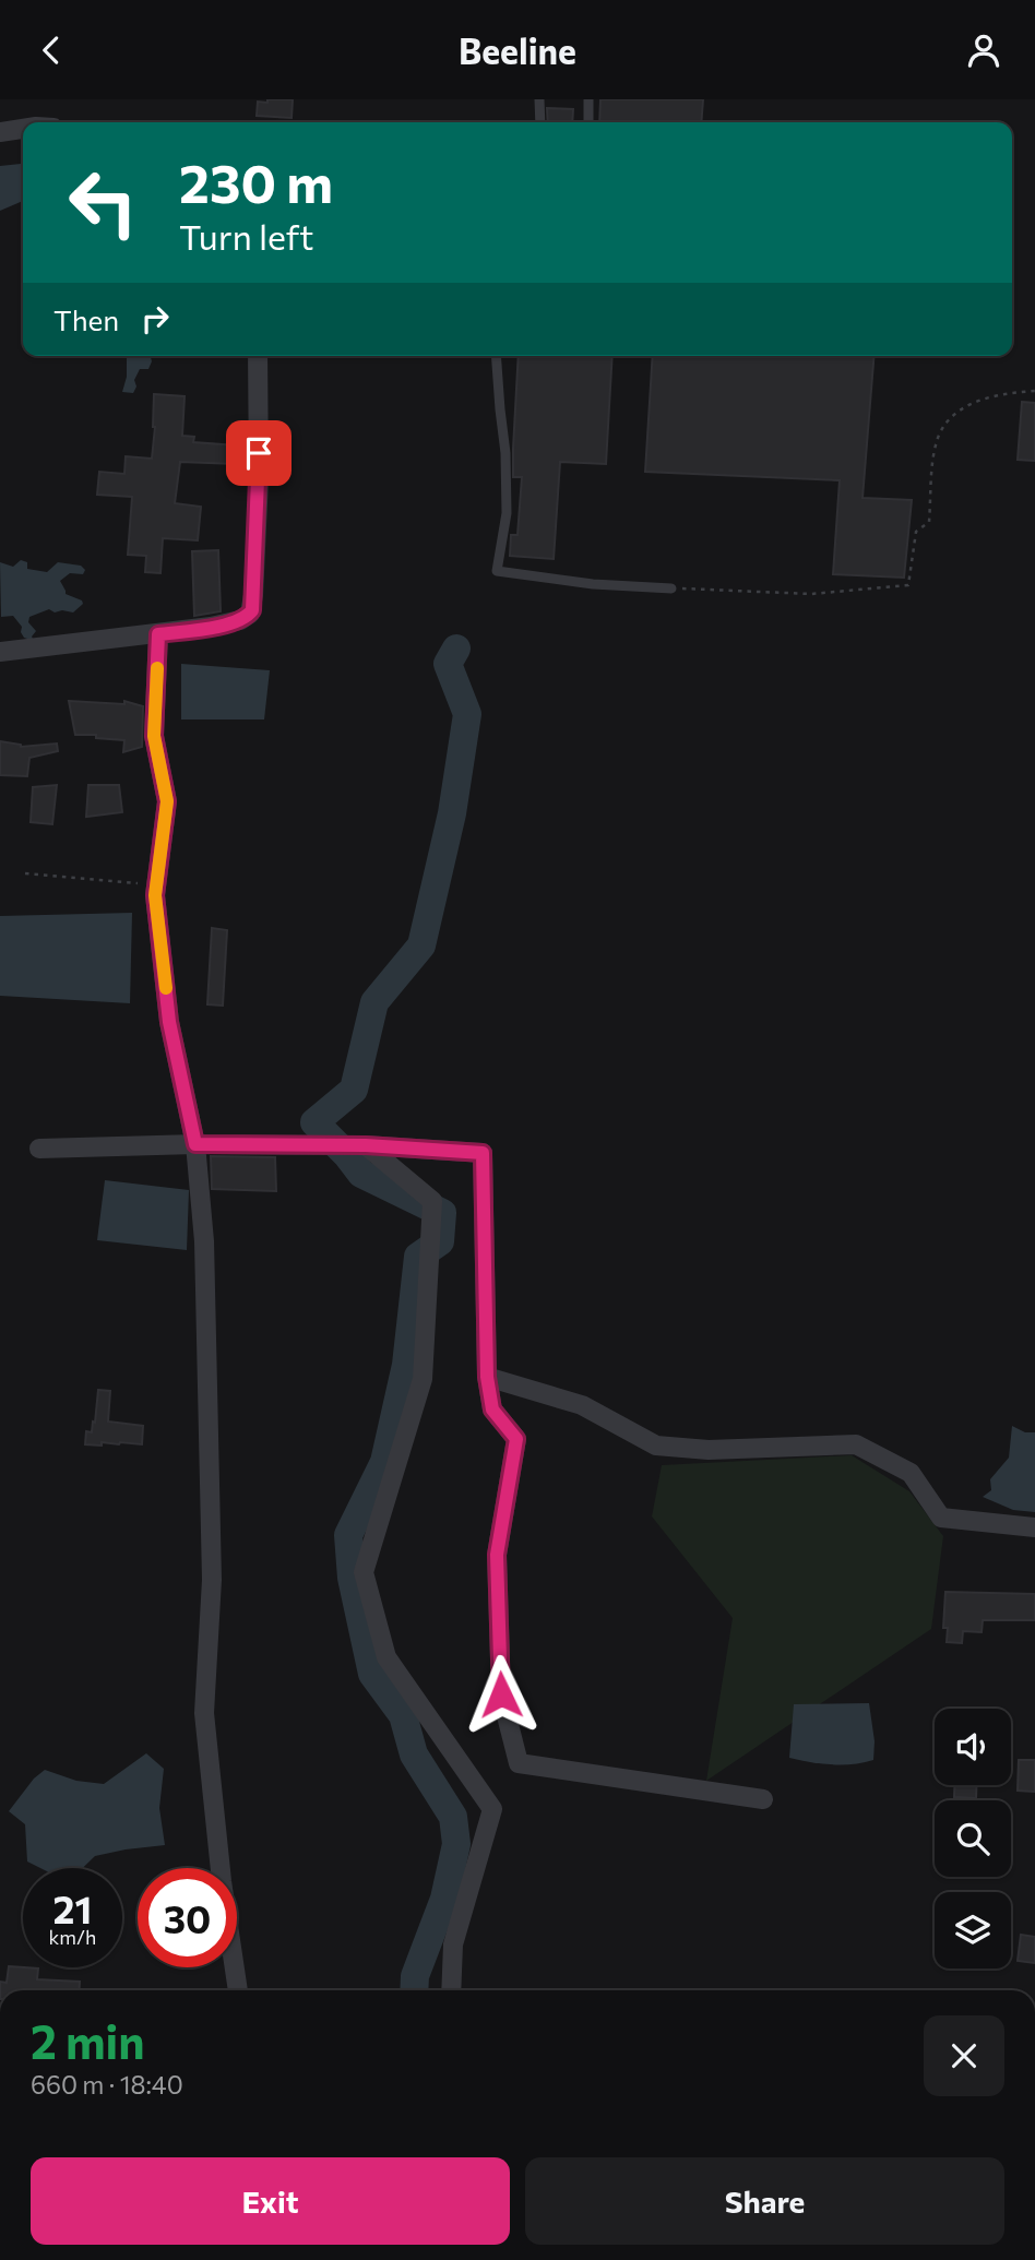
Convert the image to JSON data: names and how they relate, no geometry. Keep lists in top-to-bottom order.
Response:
{
  "page": {
    "header": "Beeline",
    "turn": ["230 m", "Turn left"],
    "then": "Then",
    "speed": "21 km/h",
    "limit": "30",
    "heading": ["2 min", "660 m · 18:40"],
    "buttons": ["Exit", "Share"]
  }
}
